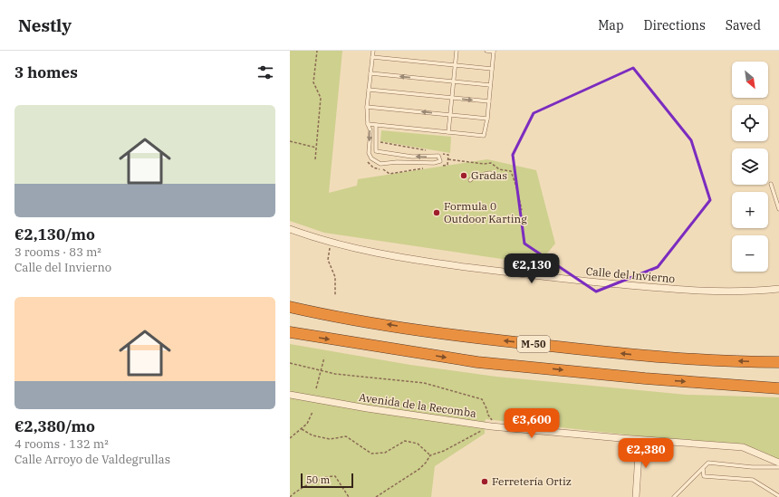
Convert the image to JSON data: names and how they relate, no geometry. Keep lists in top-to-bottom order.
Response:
{
  "streets": {
    "highway": ["M-50"],
    "street": ["Calle del Invierno", "Avenida de la Recomba"]
  },
  "places": ["Gradas", "Formula 0 Outdoor Karting", "Ferretería Ortiz"],
  "scale_bar": "50 m",
  "north": "bottom right",
  "page": {
    "header": "Nestly",
    "nav": ["Map", "Directions", "Saved"],
    "heading": "3 homes",
    "map_buttons": ["+", "−"],
    "list": [
      {
        "name": "€2,130/mo",
        "note": "3 rooms · 83 m² · Calle del Invierno"
      },
      {
        "name": "€2,380/mo",
        "note": "4 rooms · 132 m² · Calle Arroyo de Valdegrullas"
      }
    ],
    "price": ["€2,130", "€3,600", "€2,380"],
    "scale": "50 m"
  }
}
